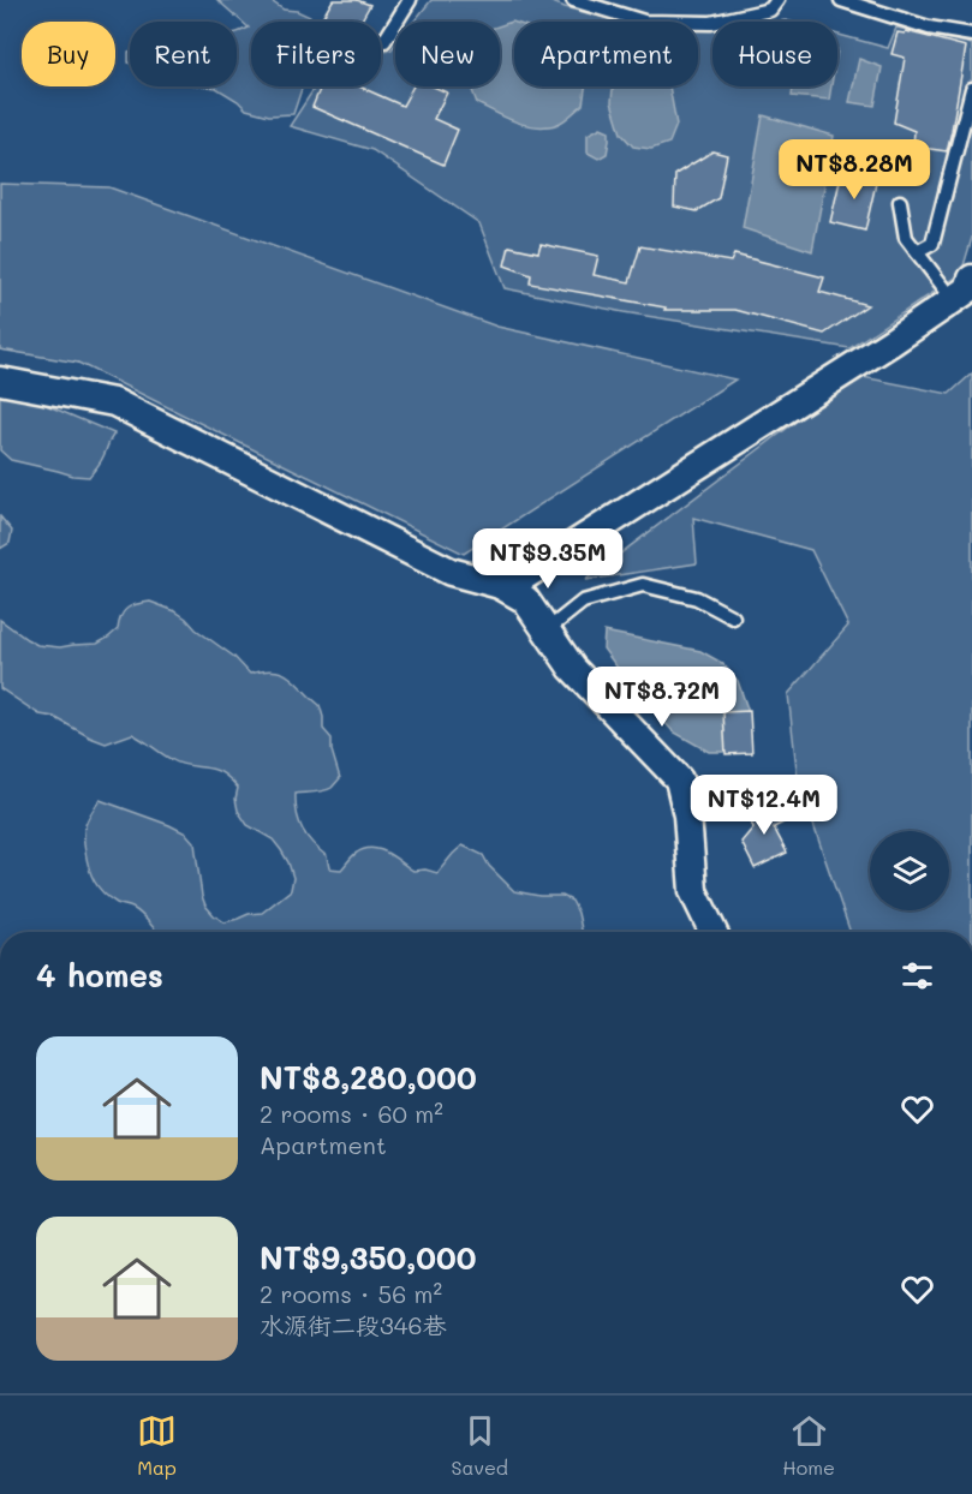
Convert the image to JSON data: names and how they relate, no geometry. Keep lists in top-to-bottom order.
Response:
{
  "page": {
    "chip": [
      "Buy",
      "Rent",
      "Filters",
      "New",
      "Apartment",
      "House"
    ],
    "price": [
      "NT$8.28M",
      "NT$9.35M",
      "NT$8.72M",
      "NT$12.4M"
    ],
    "heading": "4 homes",
    "list": [
      {
        "name": "NT$8,280,000",
        "note": "2 rooms · 60 m² · Apartment"
      },
      {
        "name": "NT$9,350,000",
        "note": "2 rooms · 56 m² · 水源街二段346巷"
      }
    ],
    "tabs": ["Map", "Saved", "Home"]
  }
}
